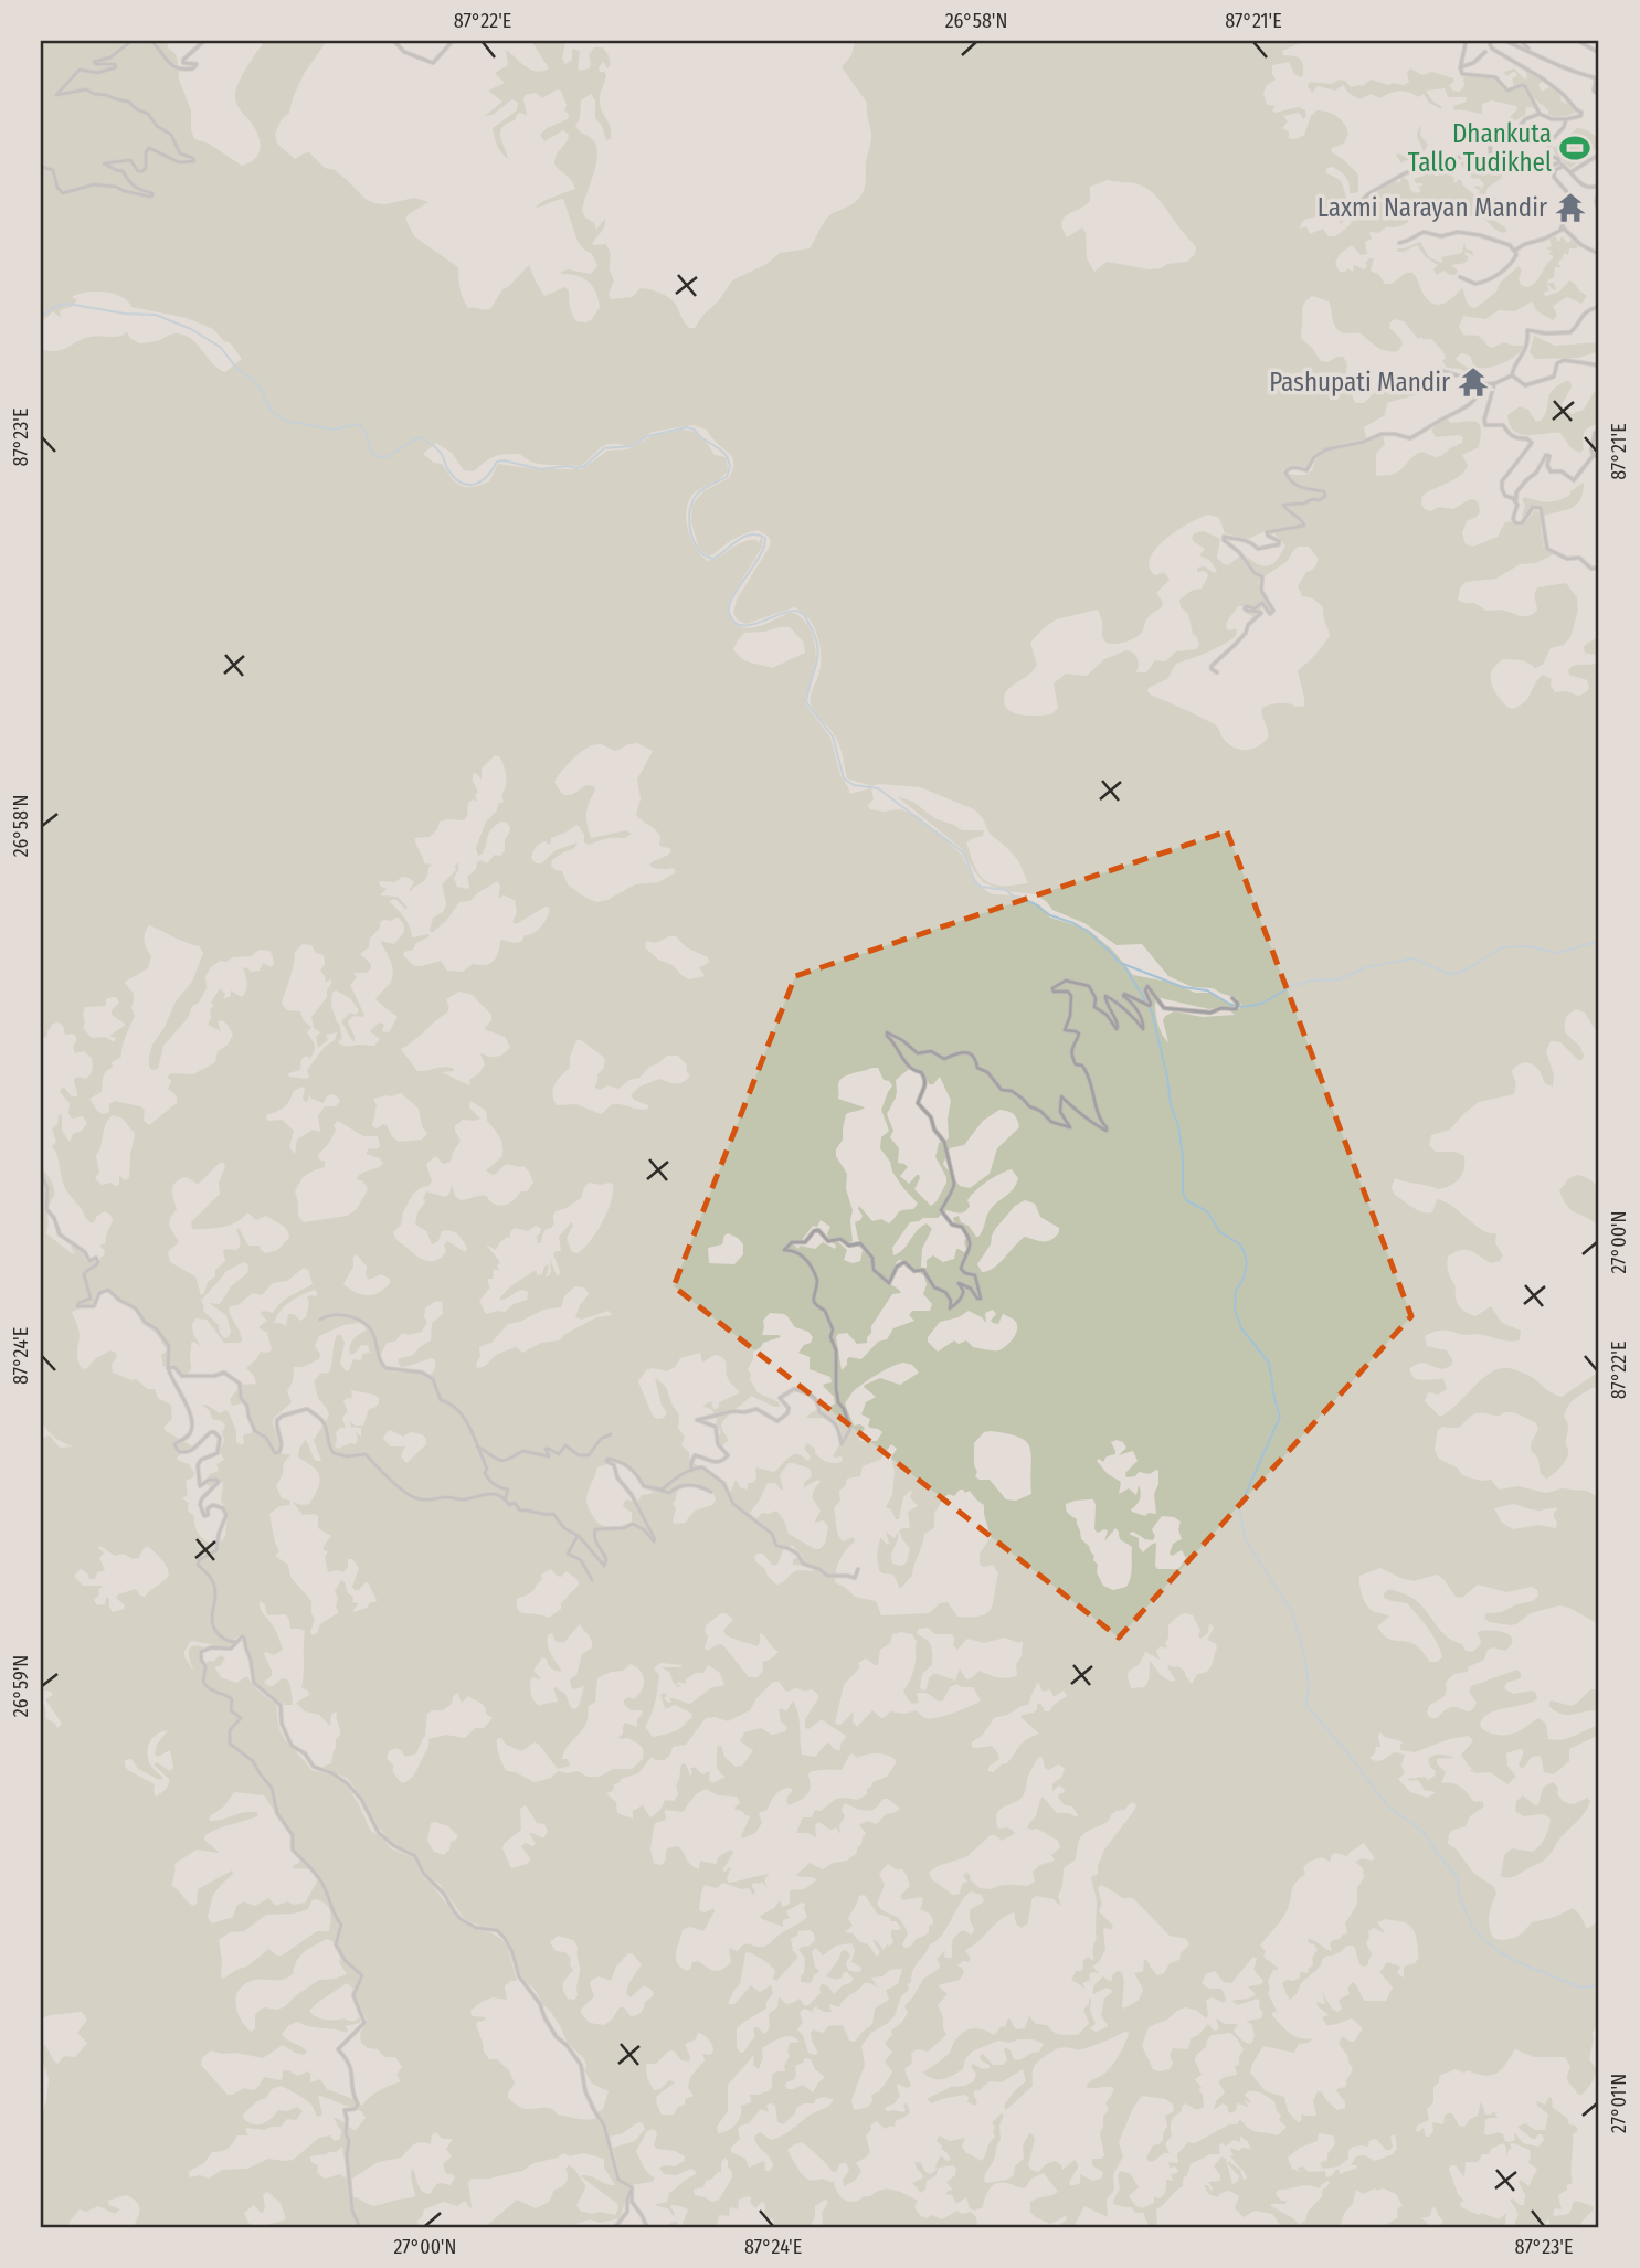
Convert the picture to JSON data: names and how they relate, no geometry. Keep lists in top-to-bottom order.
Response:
{
  "places": {
    "sports": ["Dhankuta Tallo Tudikhel"],
    "temple": ["Laxmi Narayan Mandir", "Pashupati Mandir"]
  },
  "coordinates": [
    "87°22'E",
    "26°58'N",
    "87°21'E",
    "87°23'E",
    "27°00'N",
    "87°24'E",
    "26°59'N",
    "27°01'N"
  ]
}
